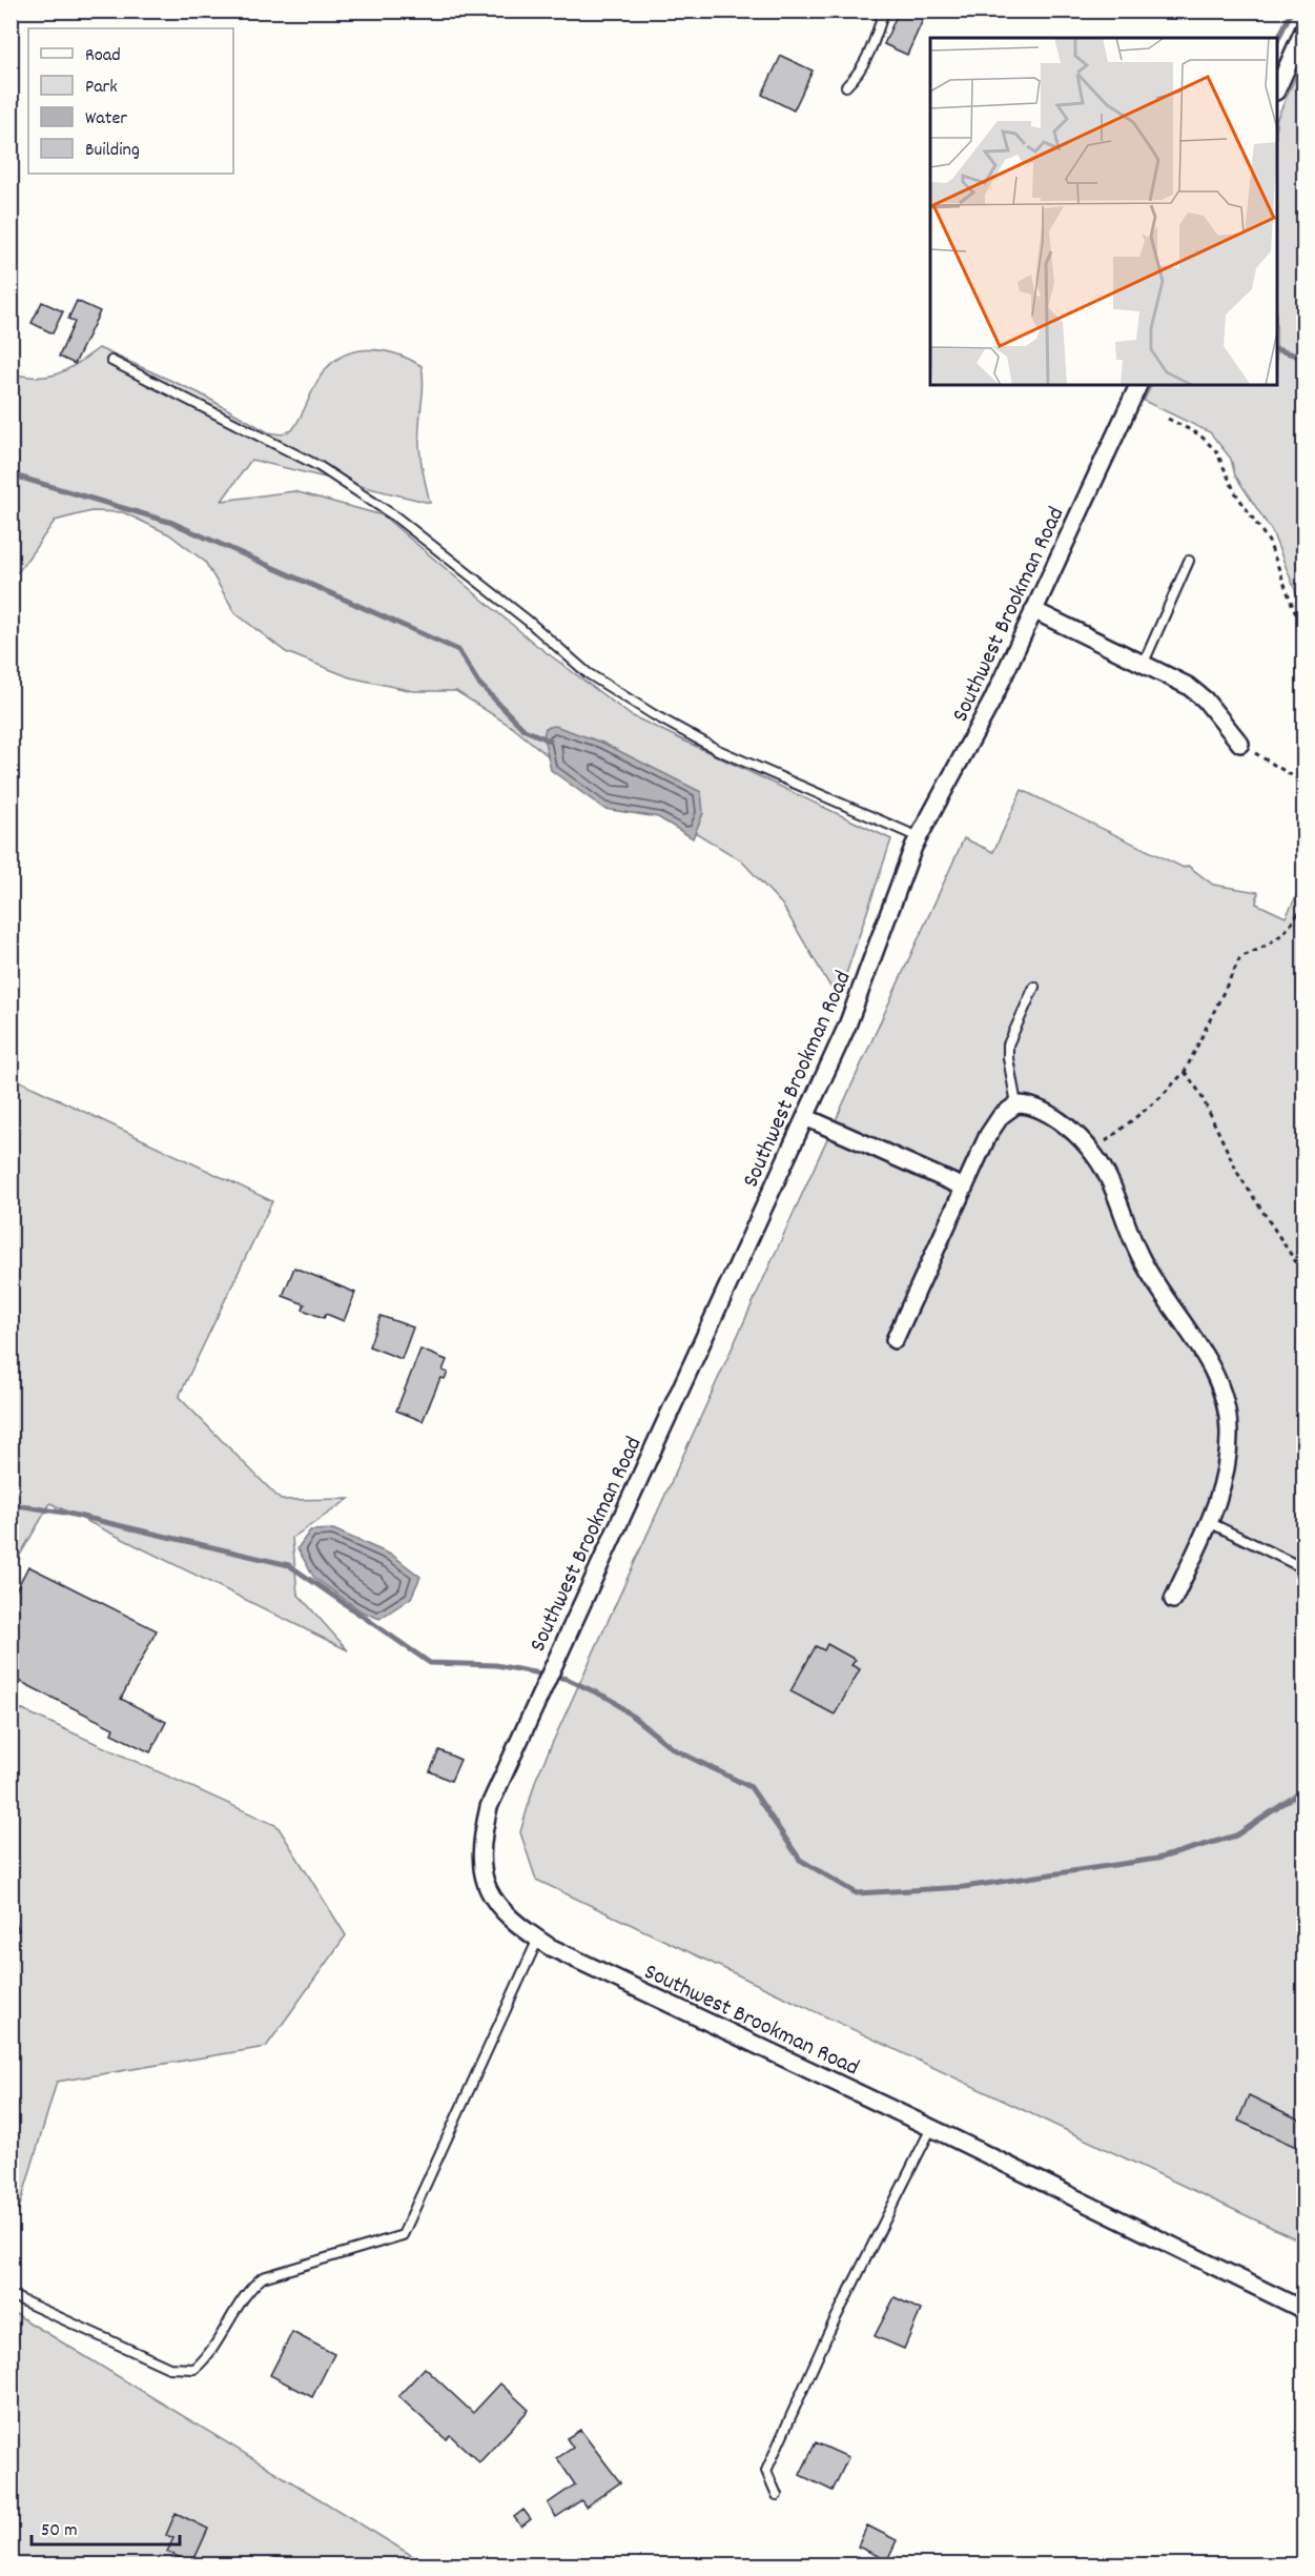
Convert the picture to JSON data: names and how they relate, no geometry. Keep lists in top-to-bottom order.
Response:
{
  "streets": {
    "street": ["Southwest Brookman Road"]
  },
  "legend": [
    "Road",
    "Park",
    "Water",
    "Building"
  ],
  "scale_bar": "50 m"
}
